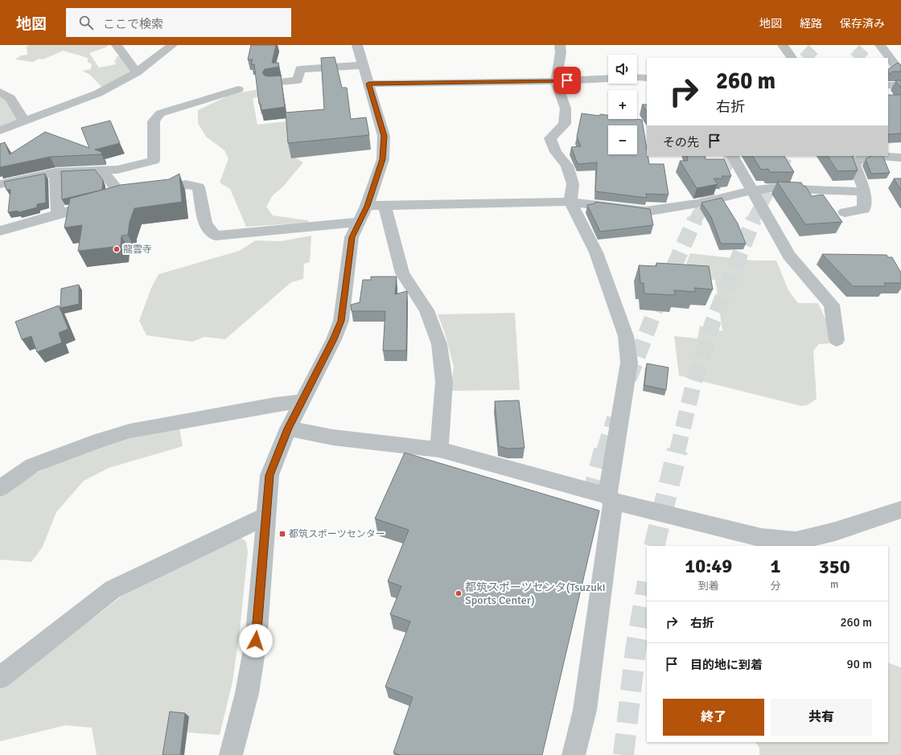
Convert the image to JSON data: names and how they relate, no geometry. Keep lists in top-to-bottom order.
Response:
{
  "places": {
    "other": ["龍雲寺", "都筑スポーツセンタ(Tsuzuki Sports Center)"],
    "transit": ["都筑スポーツセンター"]
  },
  "page": {
    "header": "地図",
    "search": "ここで検索",
    "nav": ["地図", "経路", "保存済み"],
    "map_buttons": ["+", "−"],
    "turn": ["260 m", "右折"],
    "then": "その先",
    "eta": [
      "10:49",
      "到着",
      "1",
      "分",
      "350",
      "m"
    ],
    "list": [
      {
        "name": "右折",
        "value": "260 m"
      },
      {
        "name": "目的地に到着",
        "value": "90 m"
      }
    ],
    "buttons": ["終了", "共有"]
  }
}
